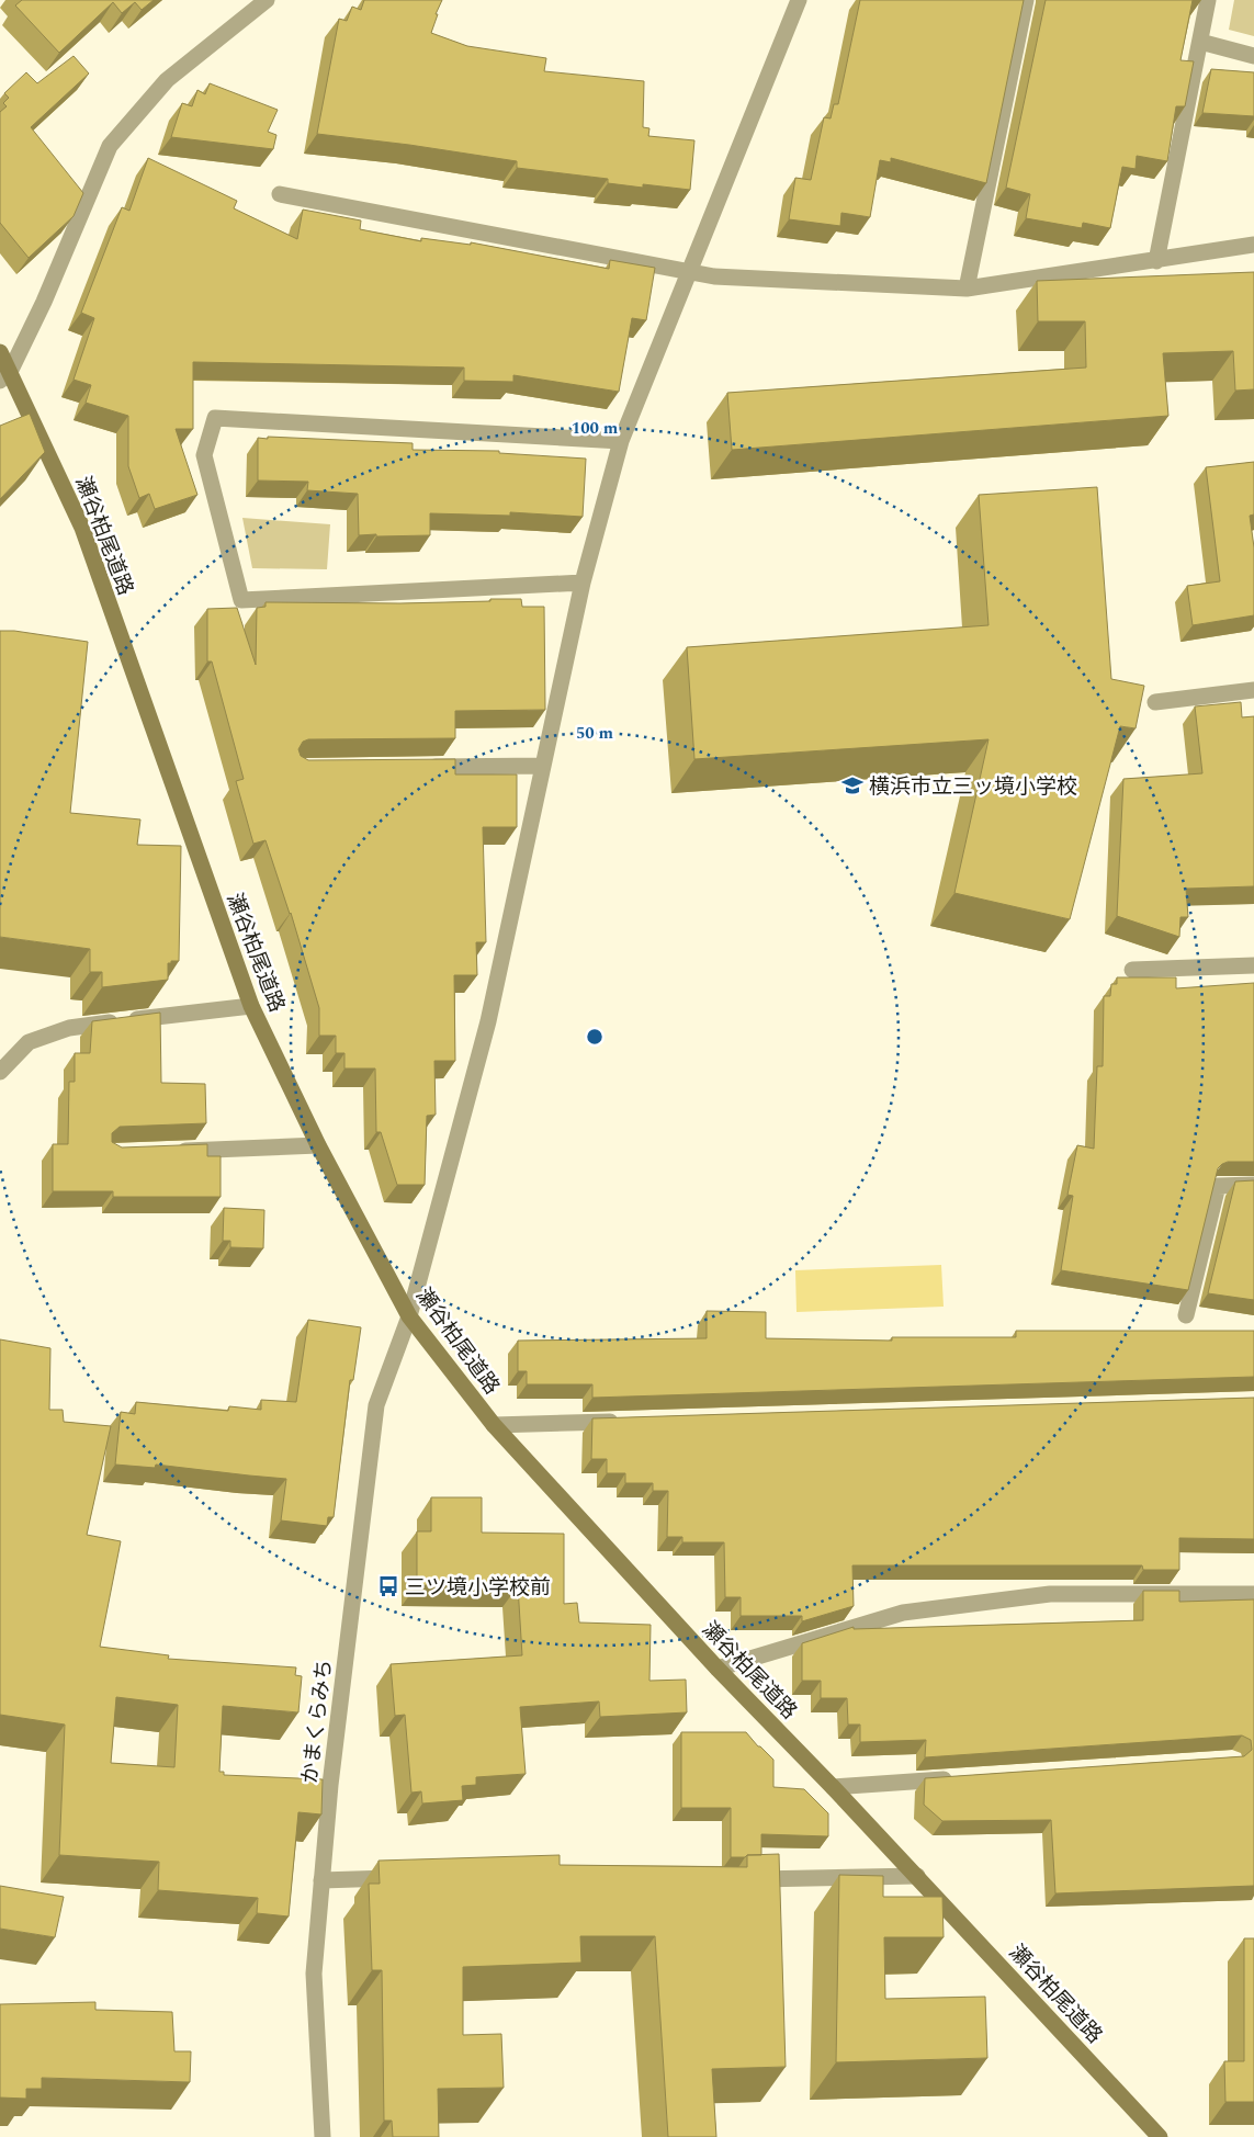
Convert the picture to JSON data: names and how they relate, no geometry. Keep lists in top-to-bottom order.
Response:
{
  "streets": {
    "main road": ["瀬谷柏尾道路"],
    "street": ["かまくらみち"]
  },
  "crossings": [
    ["瀬谷柏尾道路", "かまくらみち"]
  ],
  "places": {
    "school or university": ["横浜市立三ッ境小学校"],
    "bus stop": ["三ツ境小学校前"]
  },
  "rings": ["100 m", "50 m"]
}
